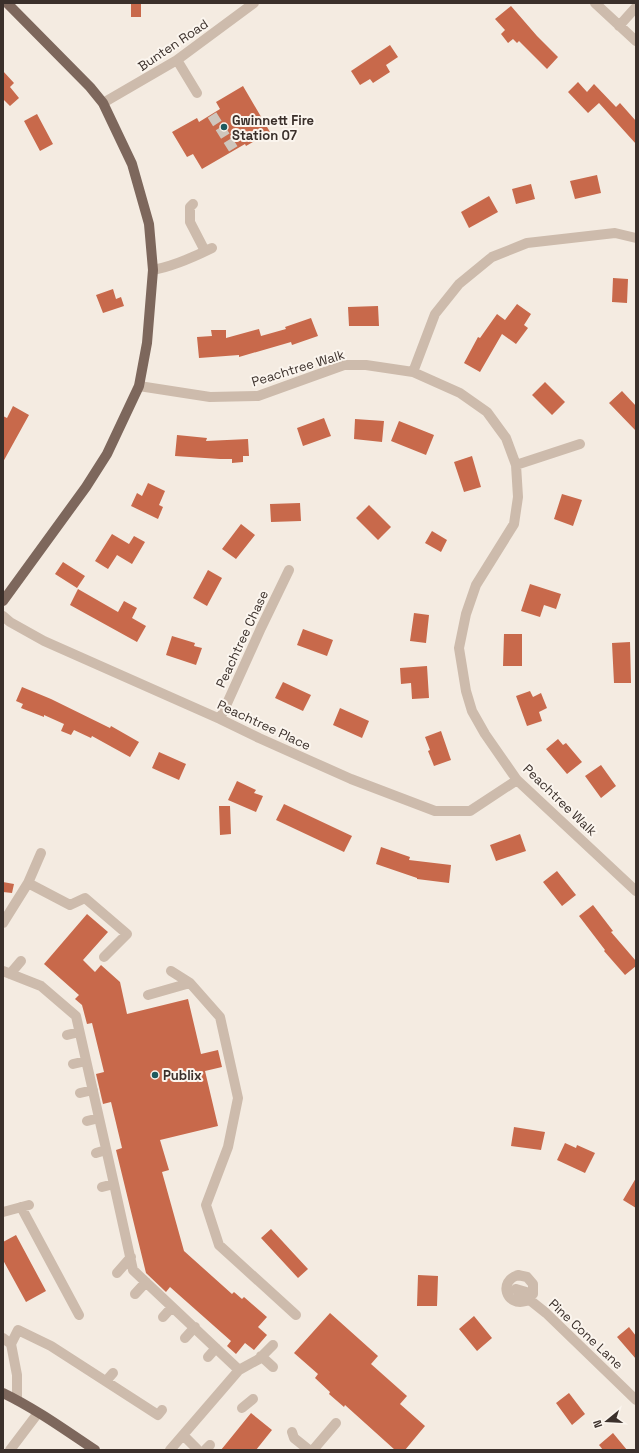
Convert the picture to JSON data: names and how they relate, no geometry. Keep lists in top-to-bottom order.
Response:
{
  "streets": {
    "street": [
      "Bunten Road",
      "Peachtree Walk",
      "Peachtree Chase",
      "Peachtree Place",
      "Pine Cone Lane"
    ]
  },
  "crossings": [
    ["Peachtree Walk", "Peachtree Place"],
    ["Peachtree Chase", "Peachtree Place"]
  ],
  "places": ["Gwinnett Fire Station 07", "Publix"],
  "north": "left"
}
